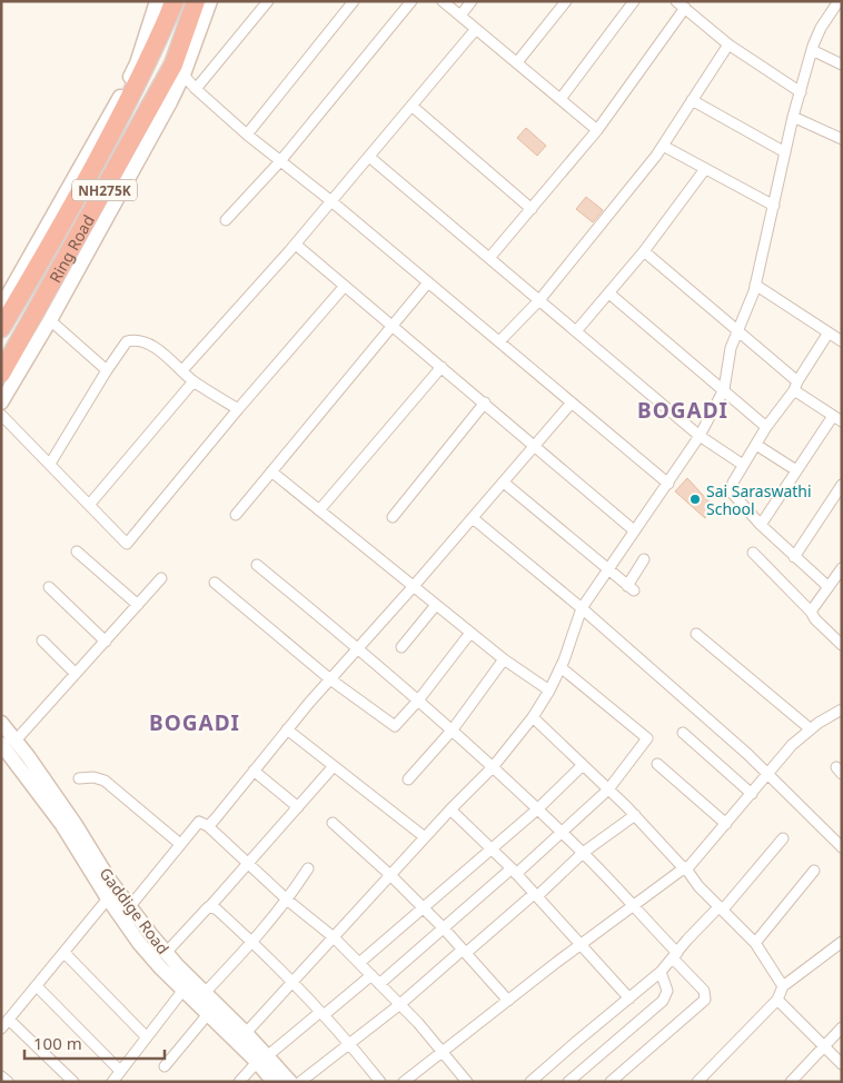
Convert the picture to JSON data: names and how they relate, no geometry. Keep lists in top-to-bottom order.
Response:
{
  "streets": {
    "highway": ["NH275K", "Ring Road"],
    "main road": ["Gaddige Road"]
  },
  "districts": ["BOGADI", "BOGADI"],
  "places": ["Sai Saraswathi School"],
  "scale_bar": "100 m"
}
